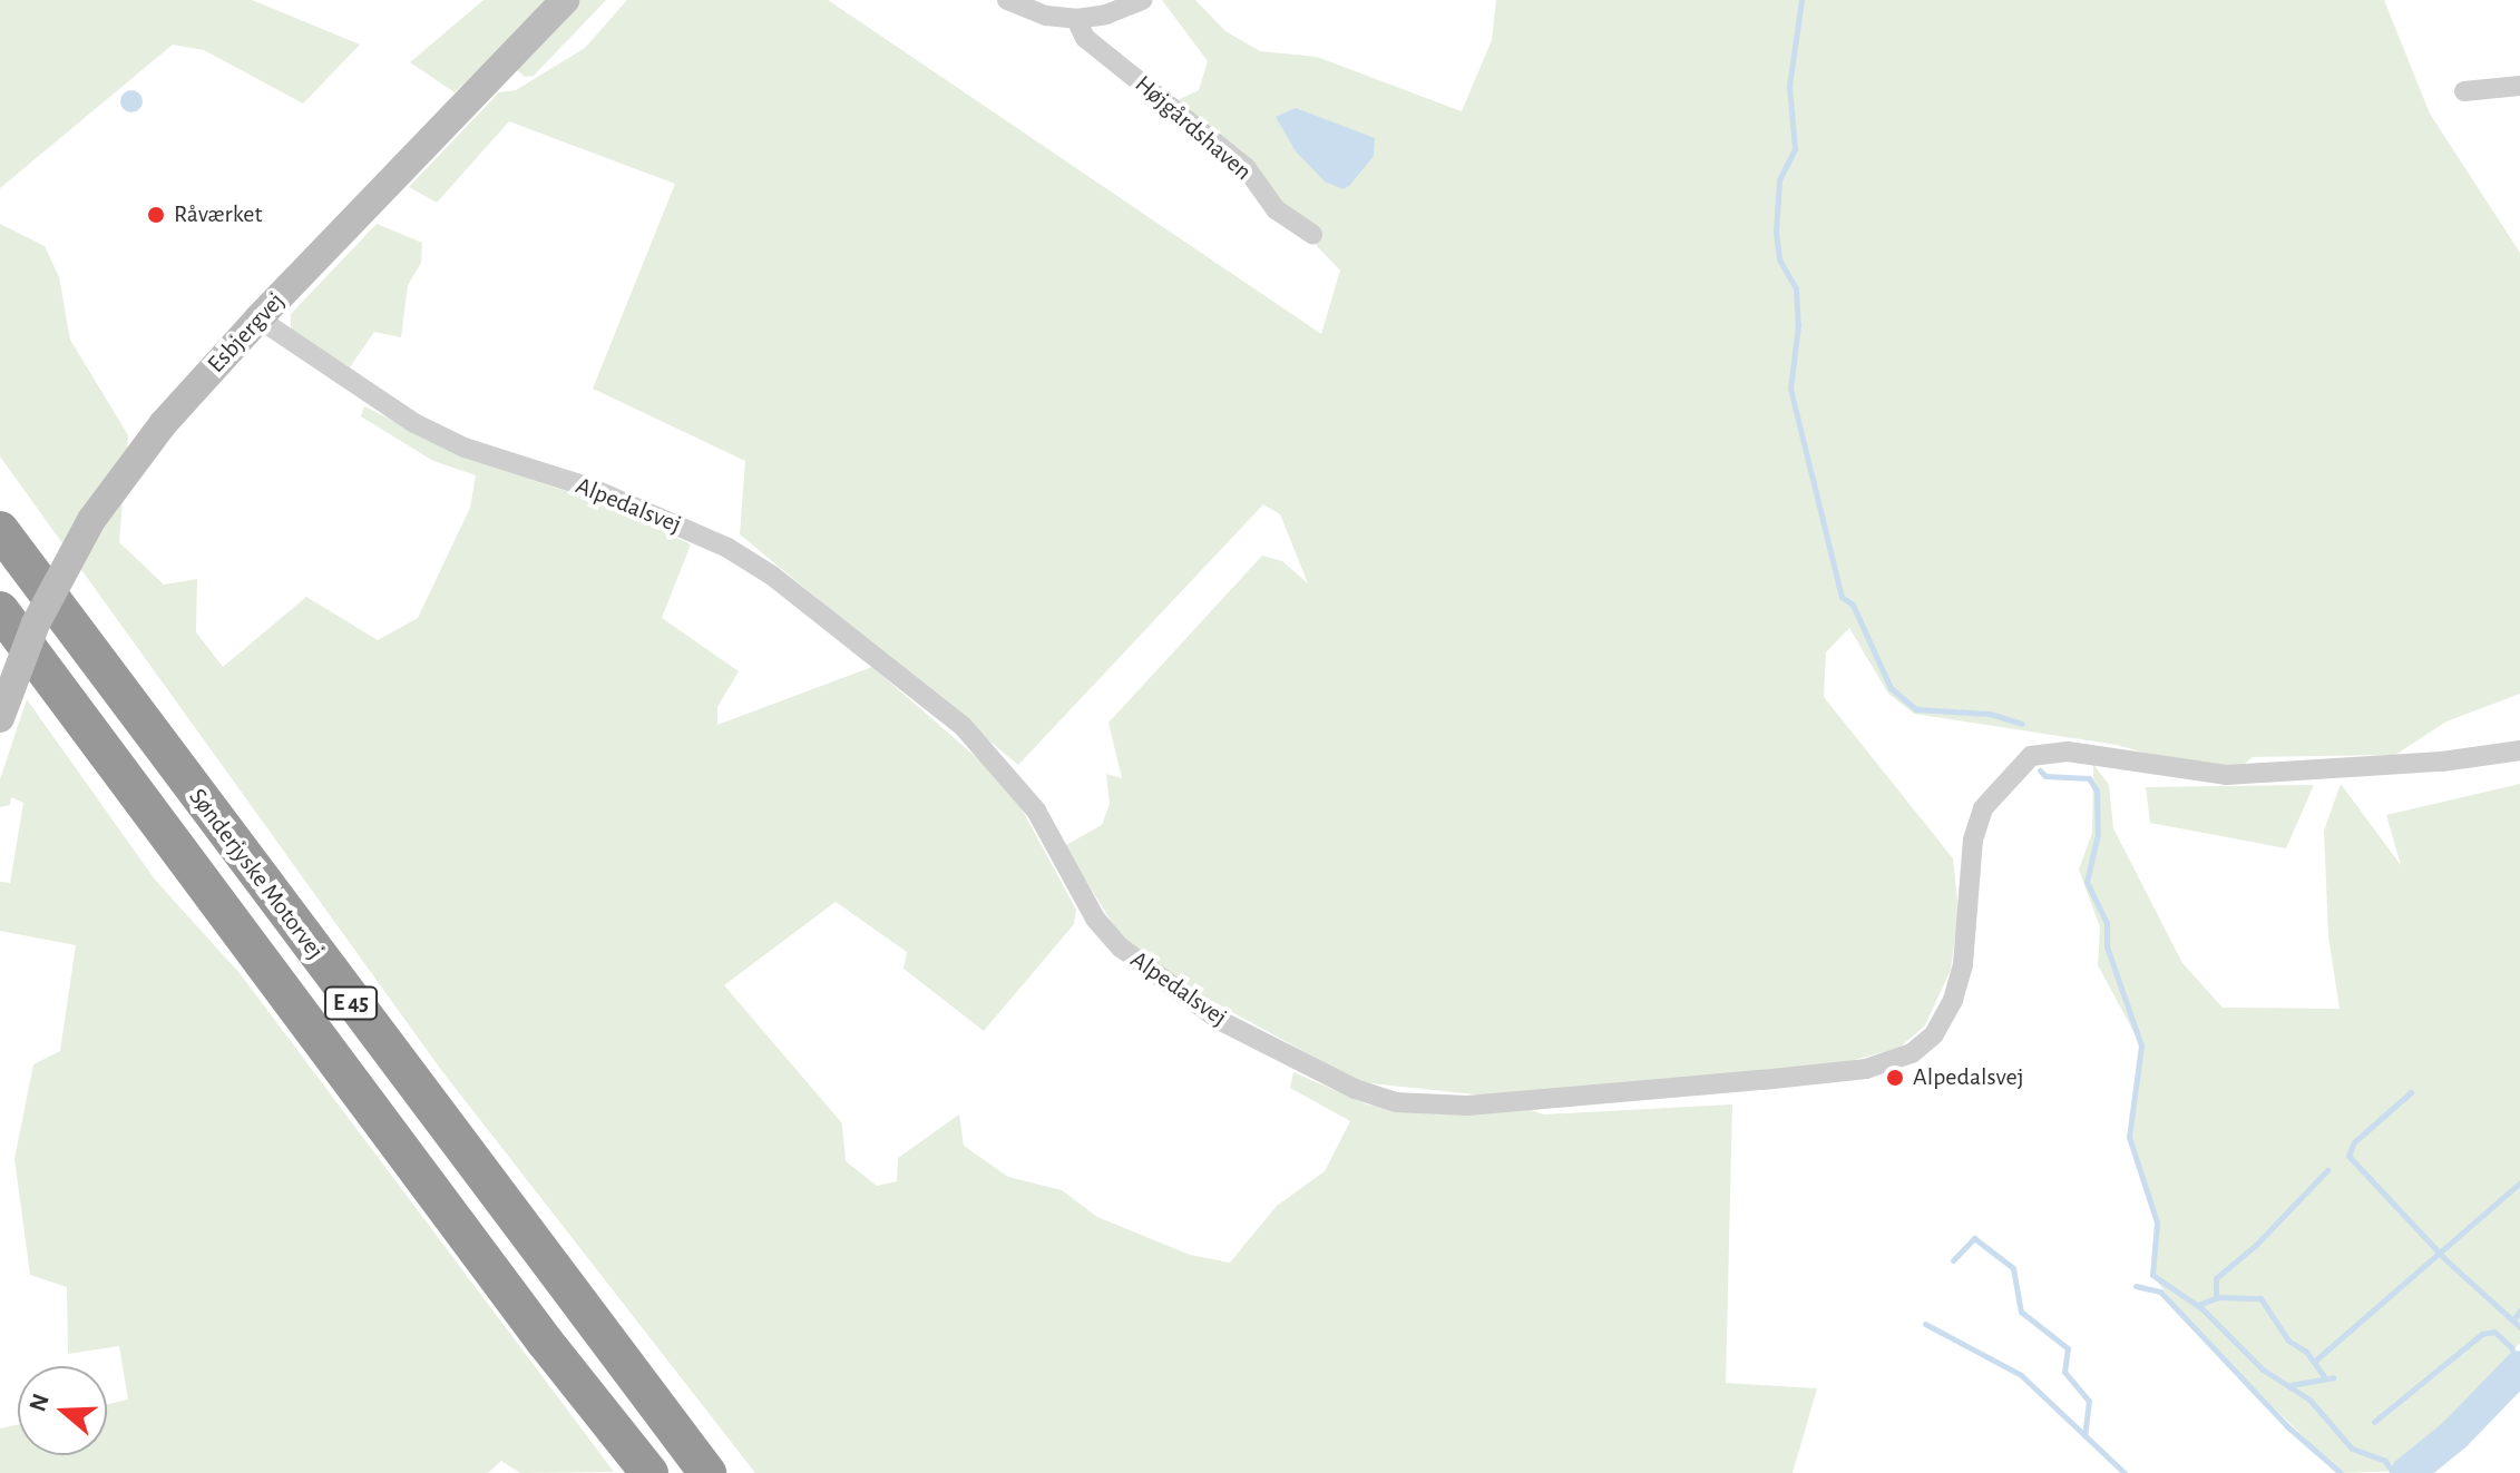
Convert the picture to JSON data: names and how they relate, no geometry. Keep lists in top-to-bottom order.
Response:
{
  "streets": {
    "highway": ["Sønderjyske Motorvej", "E 45"],
    "main road": ["Esbjergvej"],
    "street": ["Højgårdshaven", "Alpedalsvej"]
  },
  "crossings": [
    ["Esbjergvej", "Alpedalsvej"]
  ],
  "places": ["Råværket", "Alpedalsvej"],
  "north": "left"
}
